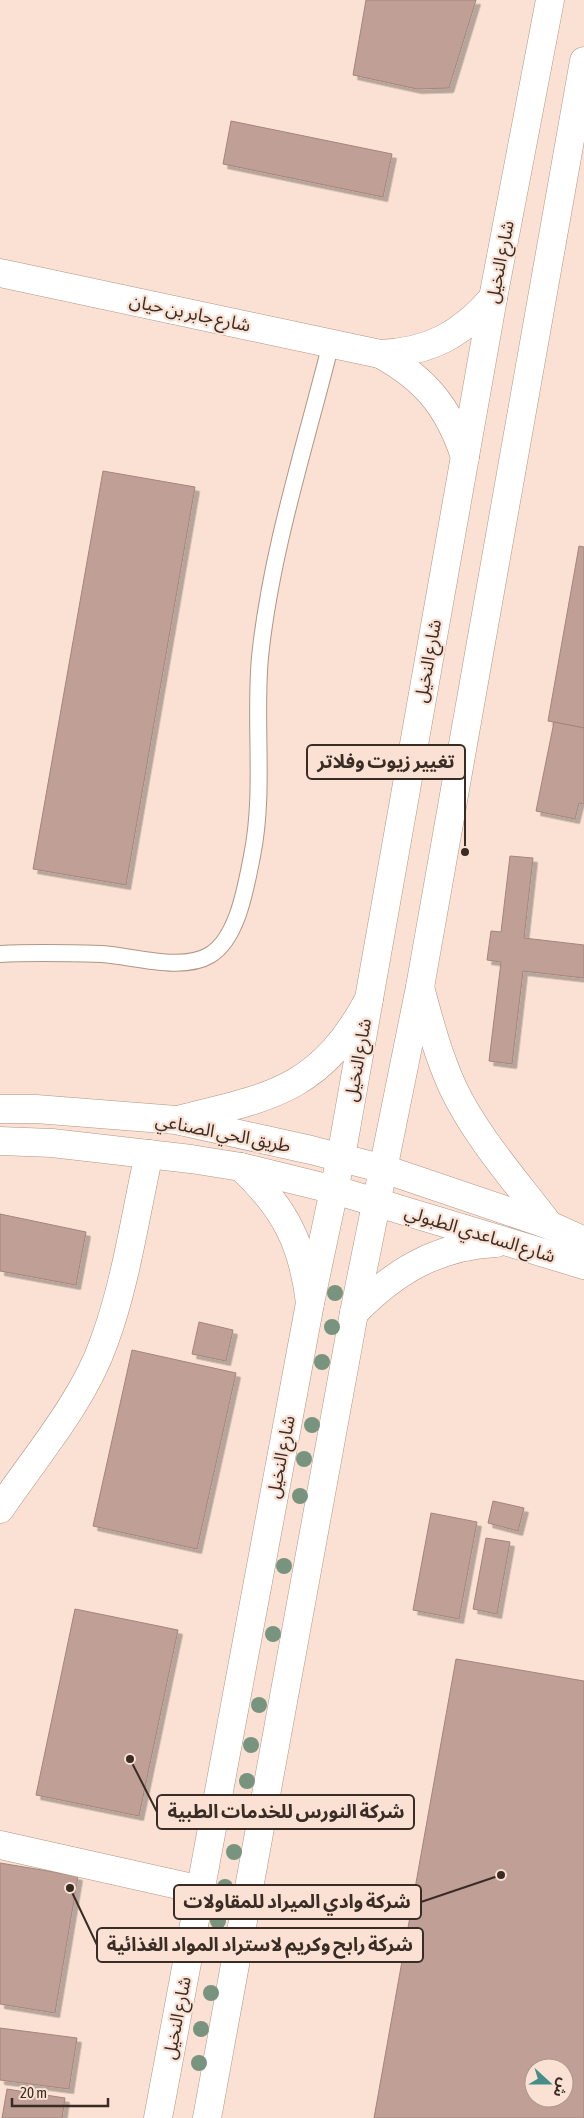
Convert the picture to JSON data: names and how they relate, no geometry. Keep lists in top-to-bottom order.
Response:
{
  "streets": {
    "main road": [
      "شارع النخيل",
      "شارع جابر بن حيان",
      "طريق الحي الصناعي",
      "شارع الساعدي الطبولي"
    ]
  },
  "crossings": [
    ["شارع النخيل", "طريق الحي الصناعي"],
    ["طريق الحي الصناعي", "شارع الساعدي الطبولي"]
  ],
  "places": [
    "تغيير زيوت وفلاتر",
    "شركة النورس للخدمات الطبية",
    "شركة وادي الميراد للمقاولات",
    "شركة رابح وكريم لاستراد المواد الغذائية"
  ],
  "scale_bar": "20 m",
  "north": "right"
}
